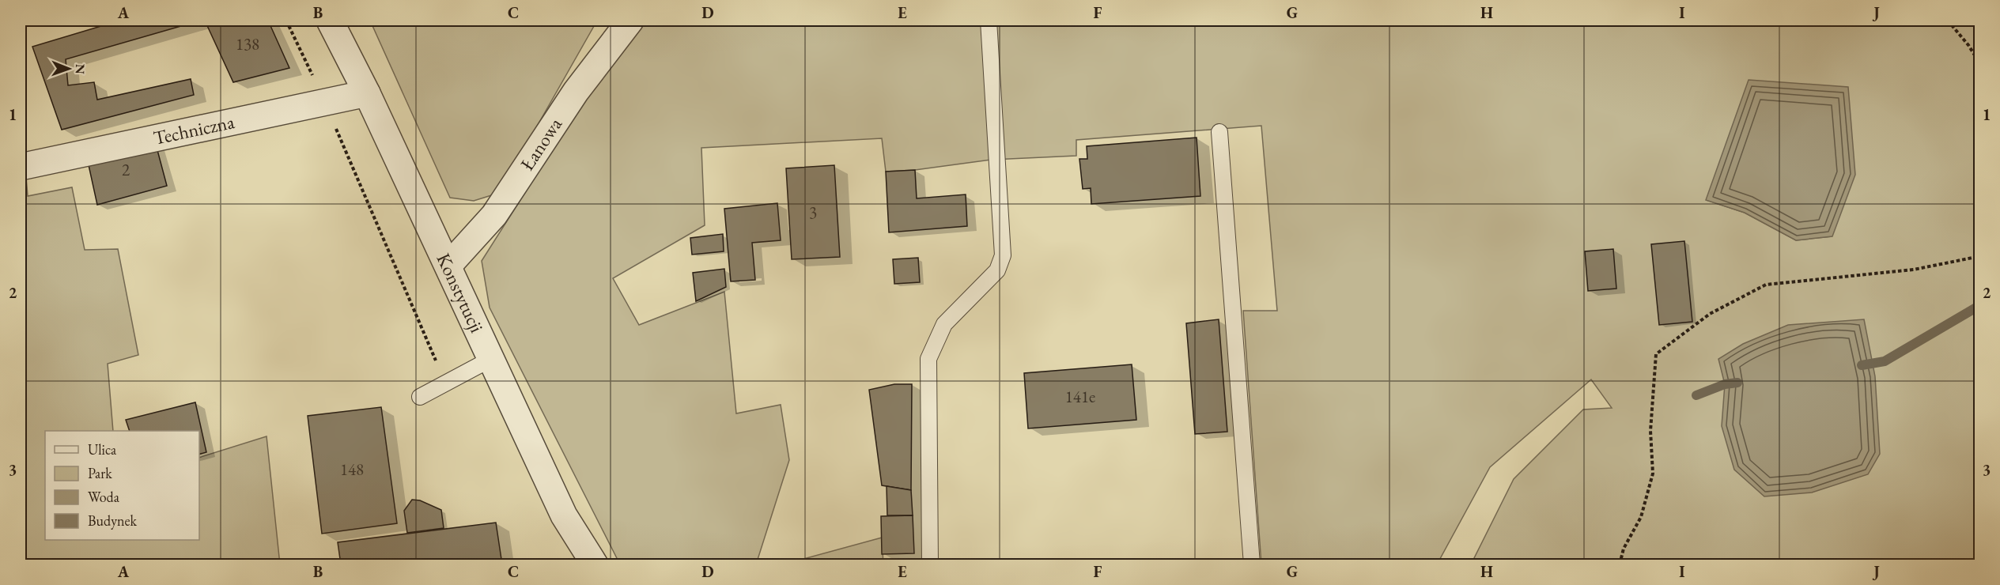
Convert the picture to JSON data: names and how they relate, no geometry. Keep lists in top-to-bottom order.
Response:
{
  "streets": {
    "street": ["Techniczna", "Łanowa", "Konstytucji"]
  },
  "crossings": [
    ["Techniczna", "Konstytucji"],
    ["Łanowa", "Konstytucji"]
  ],
  "house_numbers": [
    "138",
    "2",
    "3",
    "141e",
    "148"
  ],
  "legend": [
    "Ulica",
    "Park",
    "Woda",
    "Budynek"
  ],
  "north": "right",
  "grid": {
    "columns": [
      "A",
      "B",
      "C",
      "D",
      "E",
      "F",
      "G",
      "H",
      "I",
      "J"
    ],
    "rows": ["1", "2", "3"]
  }
}
